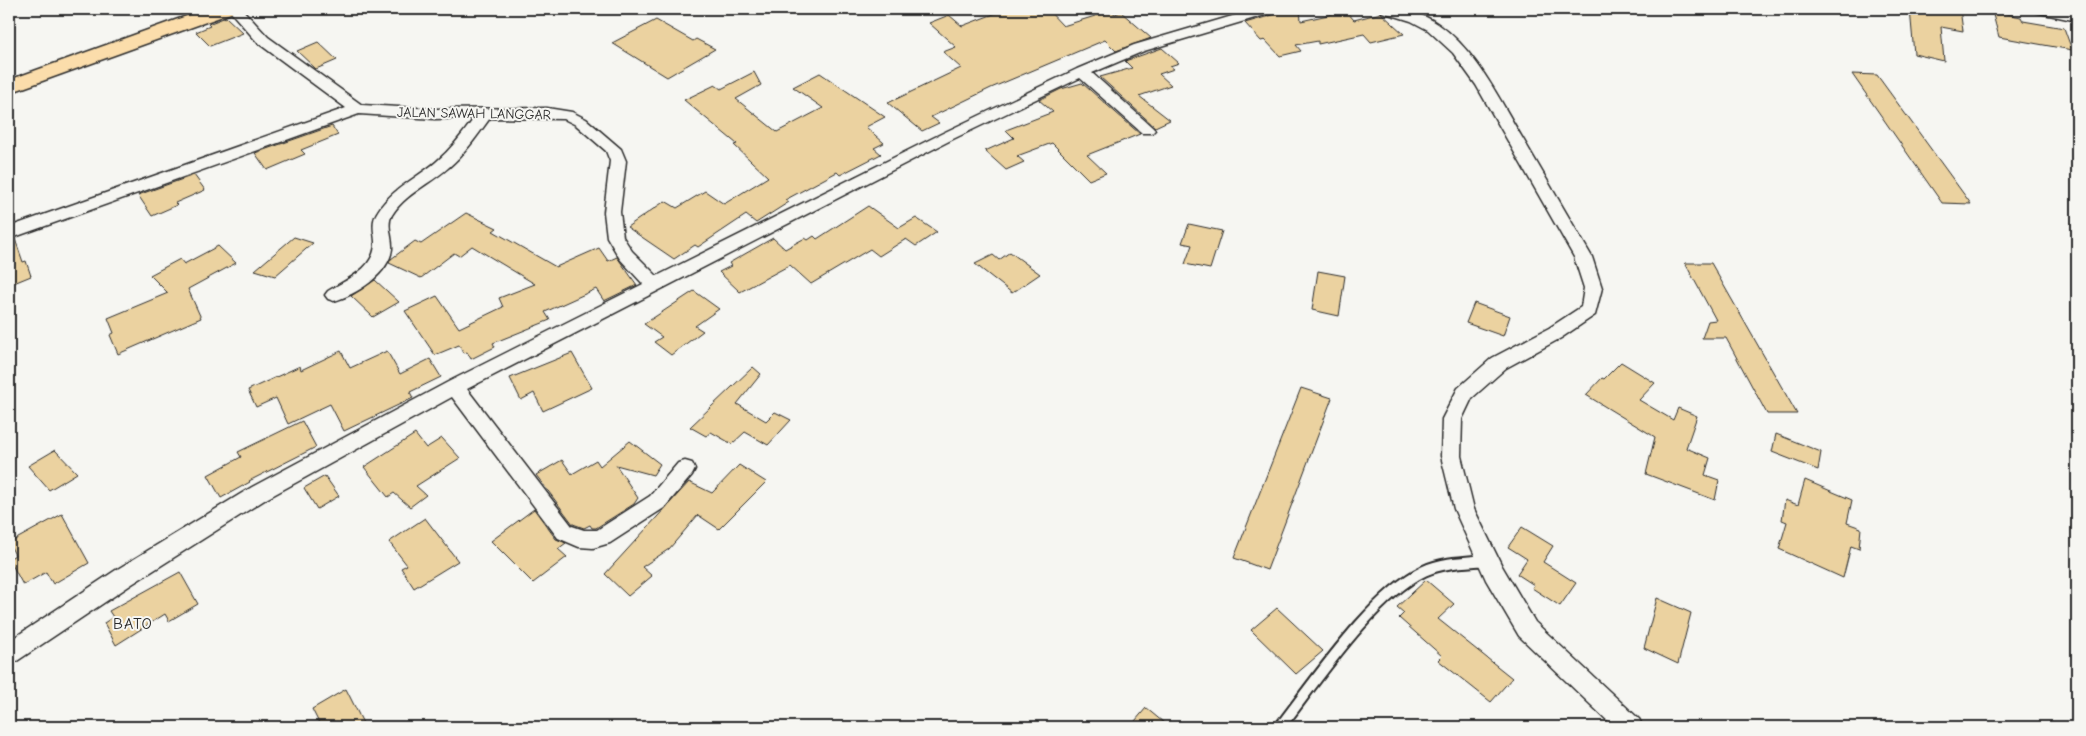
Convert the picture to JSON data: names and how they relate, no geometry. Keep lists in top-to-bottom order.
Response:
{
  "streets": {
    "street": ["JALAN SAWAH LANGGAR"]
  },
  "districts": ["BATO"]
}
